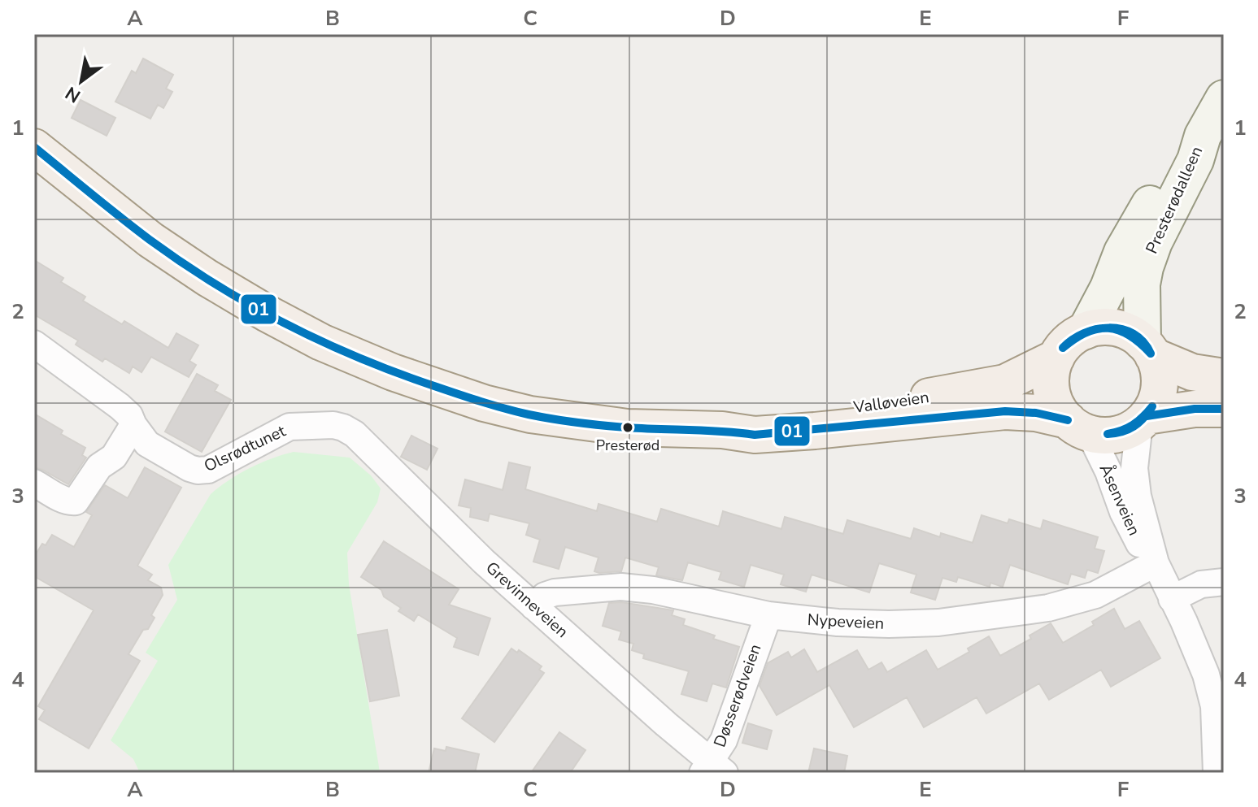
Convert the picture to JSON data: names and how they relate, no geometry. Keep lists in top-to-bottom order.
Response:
{
  "streets": {
    "main road": ["Presterødalleen", "Valløveien"],
    "street": [
      "Olsrødtunet",
      "Åsenveien",
      "Grevinneveien",
      "Nypeveien",
      "Døsserødveien"
    ]
  },
  "crossings": [
    ["Presterødalleen", "Valløveien"],
    ["Presterødalleen", "Åsenveien"],
    ["Valløveien", "Åsenveien"],
    ["Olsrødtunet", "Grevinneveien"],
    ["Åsenveien", "Nypeveien"],
    ["Grevinneveien", "Nypeveien"],
    ["Grevinneveien", "Døsserødveien"],
    ["Nypeveien", "Døsserødveien"]
  ],
  "places": ["Presterød"],
  "lines": ["transit line 01"],
  "north": "bottom left",
  "grid": {
    "columns": [
      "A",
      "B",
      "C",
      "D",
      "E",
      "F"
    ],
    "rows": [
      "1",
      "2",
      "3",
      "4"
    ]
  }
}
